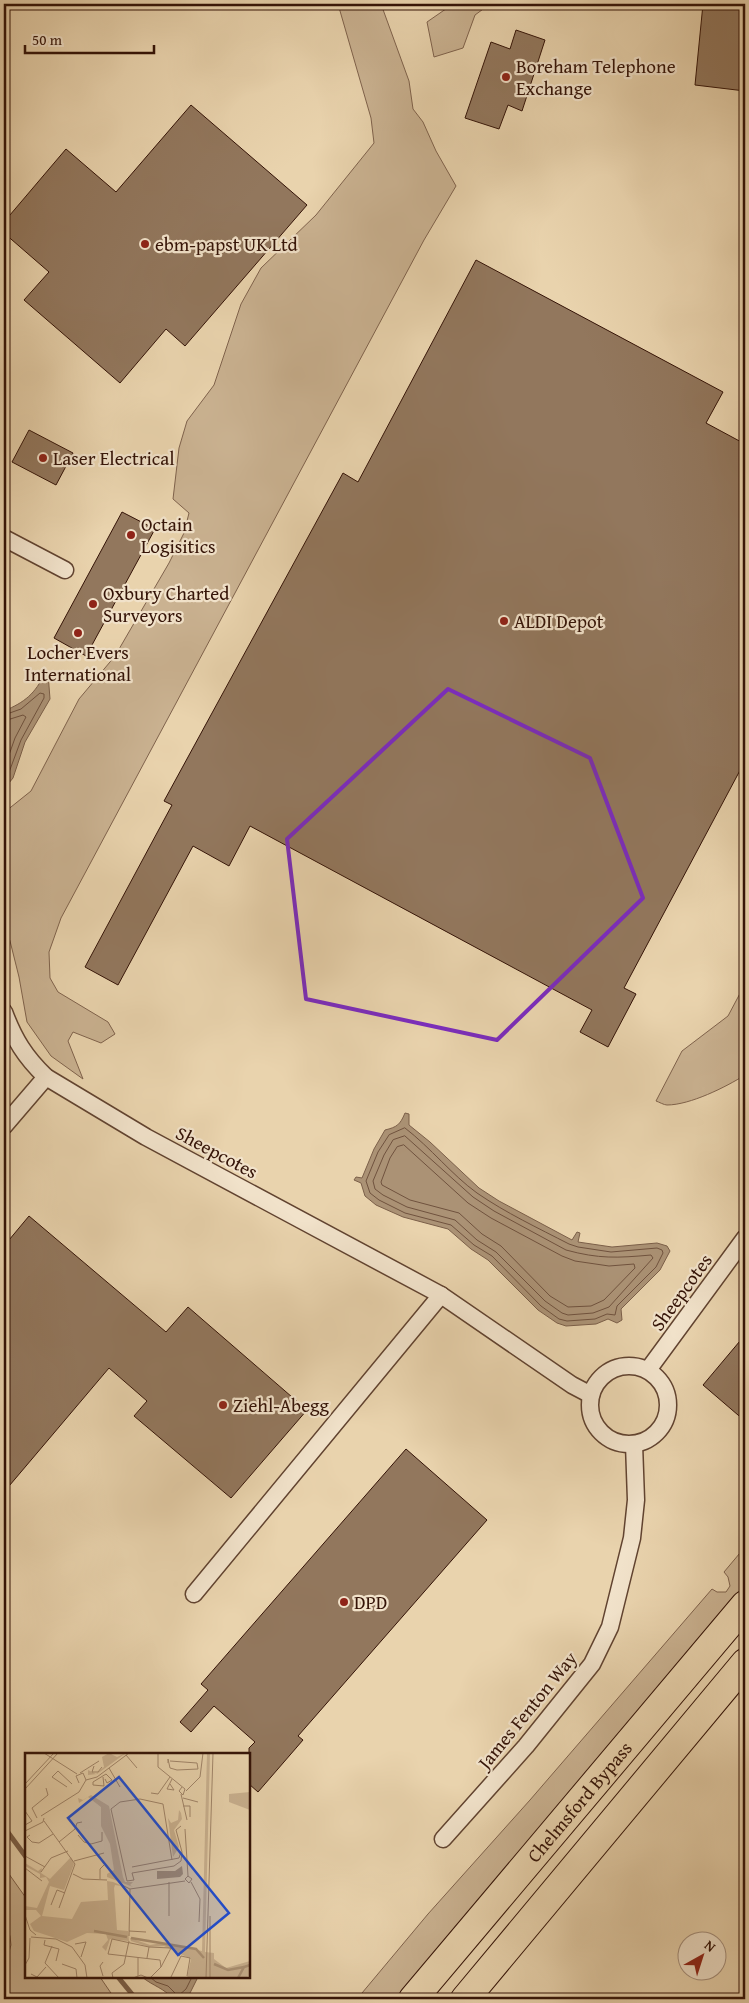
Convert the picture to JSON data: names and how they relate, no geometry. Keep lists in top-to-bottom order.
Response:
{
  "streets": {
    "highway": ["Chelmsford Bypass"],
    "street": ["Sheepcotes", "James Fenton Way"]
  },
  "crossings": [
    ["Sheepcotes", "James Fenton Way"]
  ],
  "places": [
    "Boreham Telephone Exchange",
    "ebm-papst UK Ltd",
    "Laser Electrical",
    "Octain Logisitics",
    "Oxbury Charted Surveyors",
    "ALDI Depot",
    "Locher Evers International",
    "Ziehl-Abegg",
    "DPD"
  ],
  "scale_bar": "50 m",
  "north": "top right"
}
